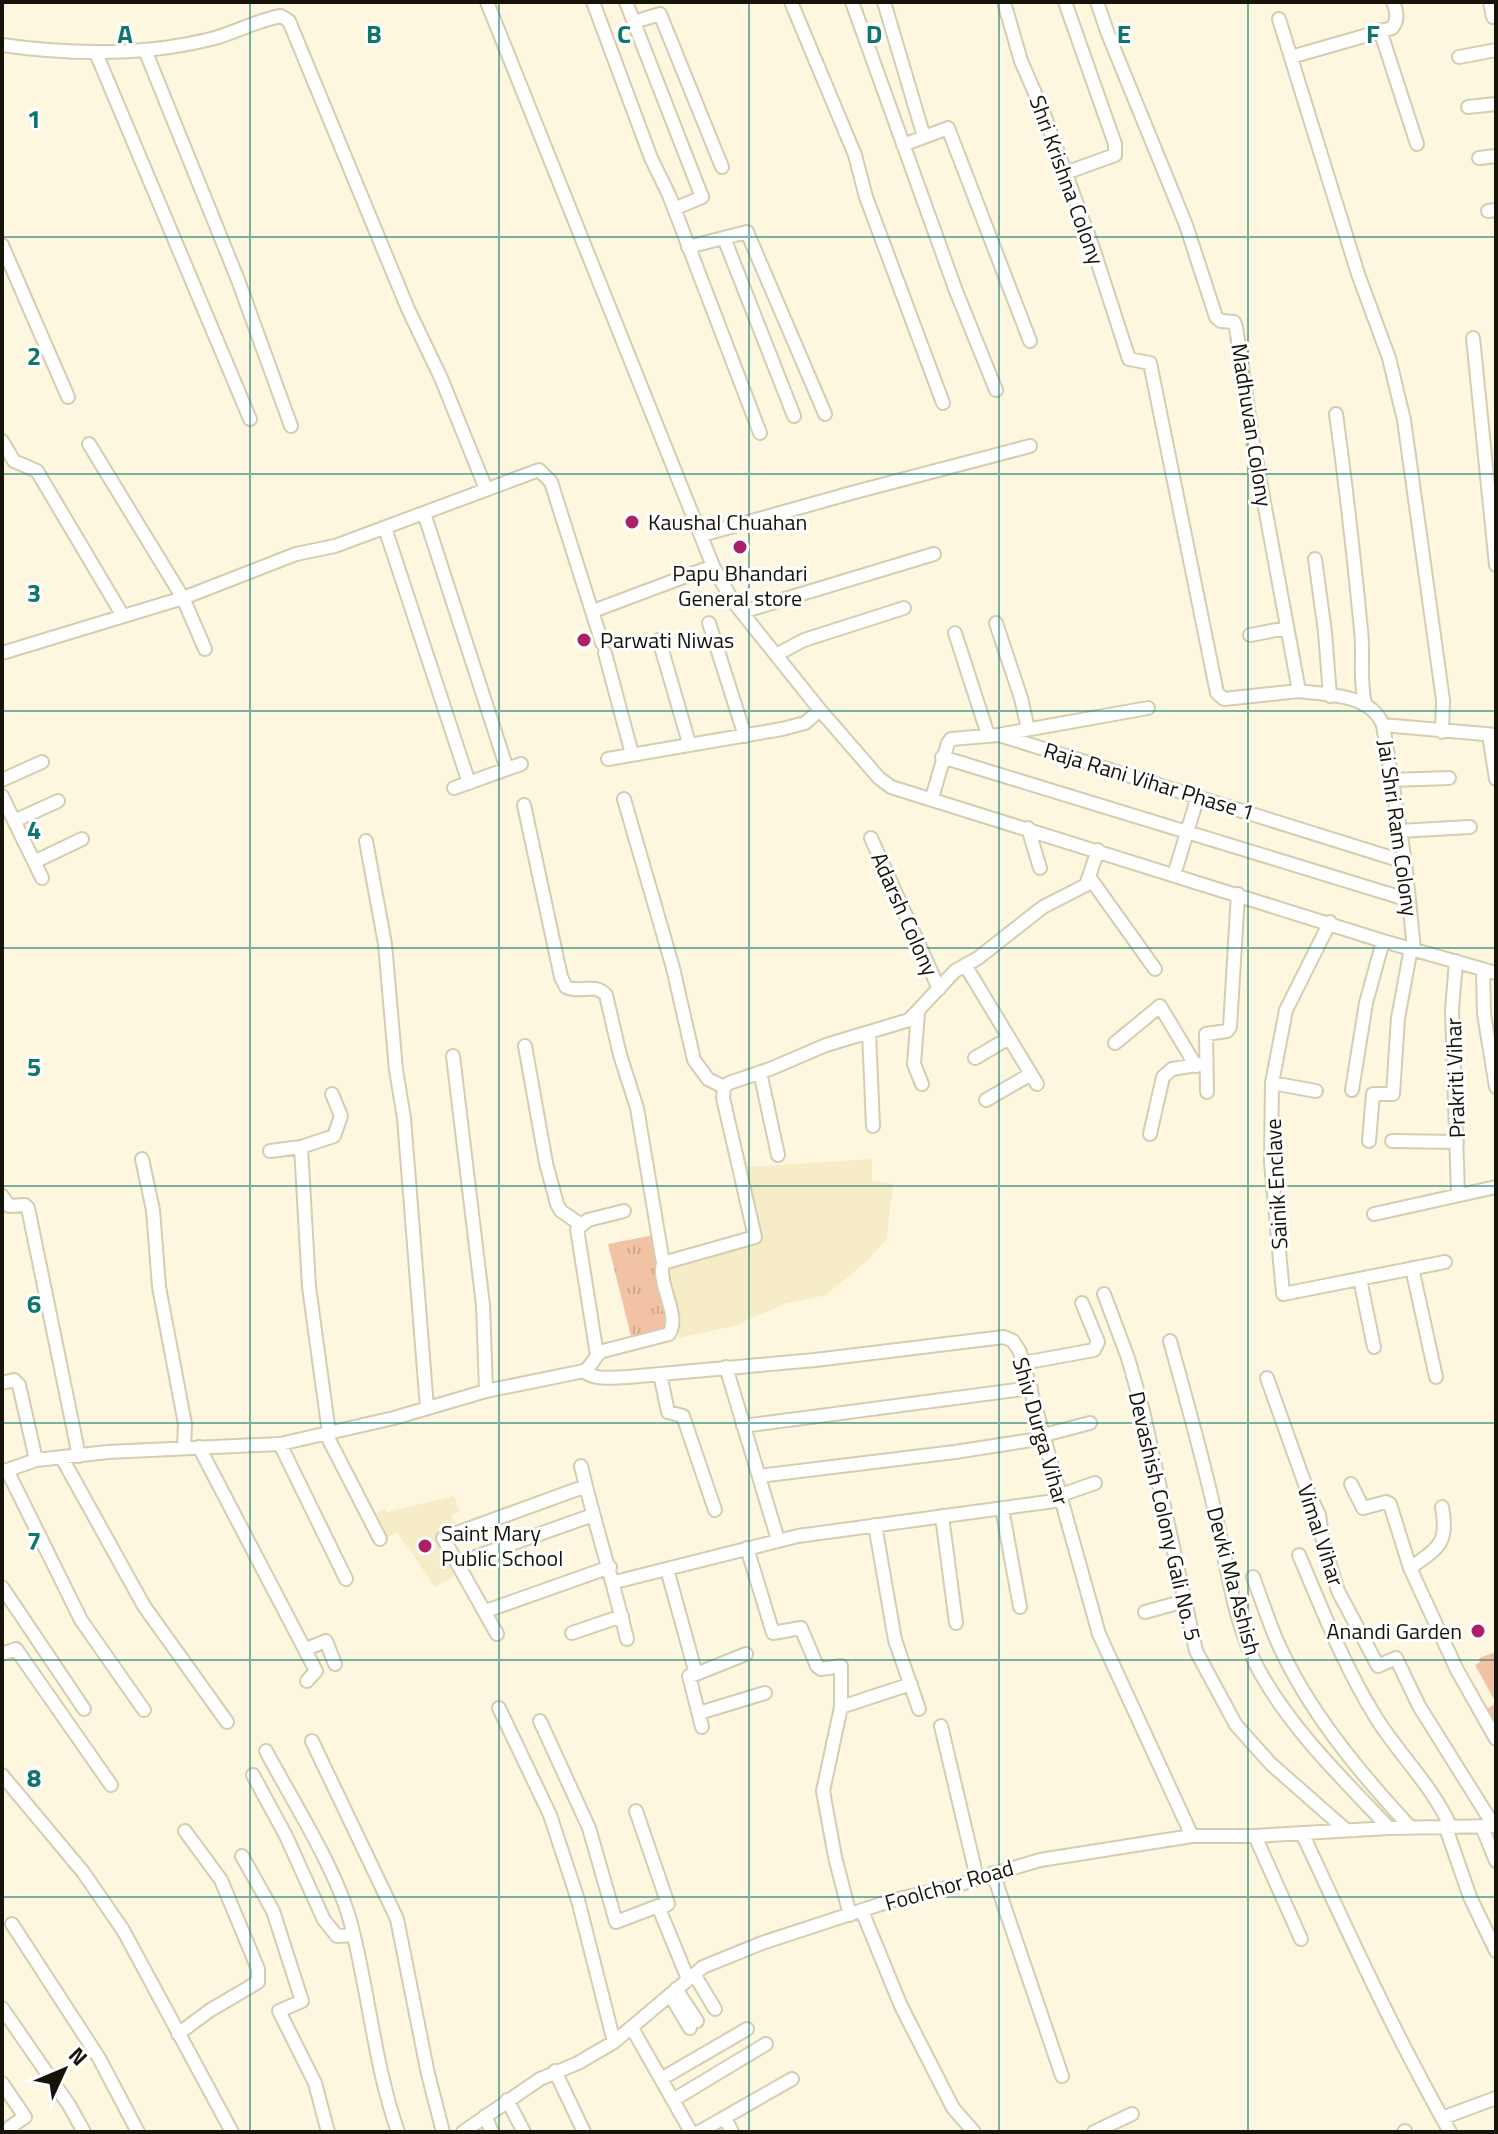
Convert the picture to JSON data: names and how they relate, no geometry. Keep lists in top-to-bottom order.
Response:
{
  "streets": {
    "street": [
      "Shri Krishna Colony",
      "Madhuvan Colony",
      "Raja Rani Vihar Phase 1",
      "Jai Shri Ram Colony",
      "Adarsh Colony",
      "Prakriti Vihar",
      "Sainik Enclave",
      "Shiv Durga Vihar",
      "Devashish Colony Gali No. 5",
      "Vimal Vihar",
      "Devki Ma Ashish",
      "Foolchor Road"
    ]
  },
  "crossings": [
    ["Shri Krishna Colony", "Madhuvan Colony"],
    ["Raja Rani Vihar Phase 1", "Jai Shri Ram Colony"],
    ["Shiv Durga Vihar", "Foolchor Road"],
    ["Devashish Colony Gali No. 5", "Foolchor Road"],
    ["Vimal Vihar", "Foolchor Road"],
    ["Devki Ma Ashish", "Foolchor Road"]
  ],
  "places": [
    "Kaushal Chuahan",
    "Papu Bhandari General store",
    "Parwati Niwas",
    "Saint Mary Public School",
    "Anandi Garden"
  ],
  "north": "top right",
  "grid": {
    "columns": [
      "A",
      "B",
      "C",
      "D",
      "E",
      "F"
    ],
    "rows": [
      "1",
      "2",
      "3",
      "4",
      "5",
      "6",
      "7",
      "8"
    ]
  }
}
